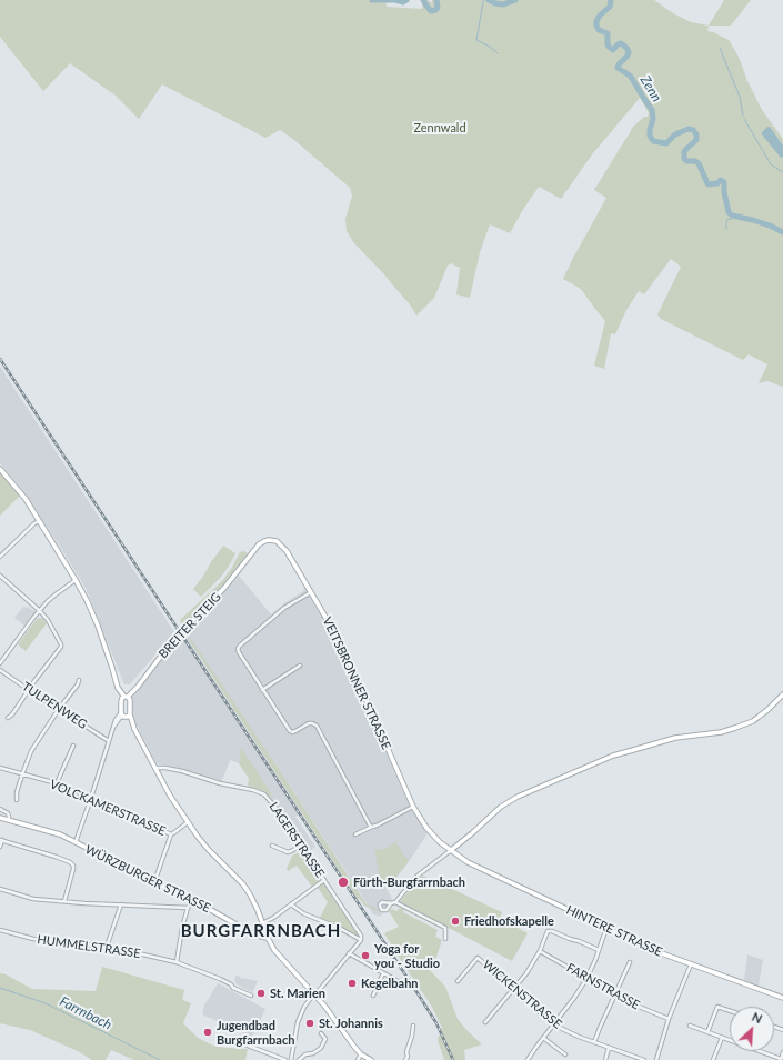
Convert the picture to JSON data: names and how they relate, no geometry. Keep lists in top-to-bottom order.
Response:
{
  "streets": {
    "street": [
      "BREITER STEIG",
      "VEITSBRONNER STRASSE",
      "TULPENWEG",
      "VOLCKAMERSTRASSE",
      "LAGERSTRASSE",
      "WÜRZBURGER STRASSE",
      "HINTERE STRASSE",
      "HUMMELSTRASSE",
      "FARNSTRASSE",
      "WICKENSTRASSE"
    ]
  },
  "crossings": [
    ["BREITER STEIG", "VEITSBRONNER STRASSE"],
    ["VEITSBRONNER STRASSE", "HINTERE STRASSE"]
  ],
  "districts": ["BURGFARRNBACH"],
  "water": ["Zenn", "Farrnbach"],
  "parks": ["Zennwald"],
  "places": [
    "Fürth-Burgfarrnbach",
    "Friedhofskapelle",
    "Yoga for you - Studio",
    "Kegelbahn",
    "St. Marien",
    "St. Johannis",
    "Jugendbad Burgfarrnbach"
  ],
  "north": "top right"
}
